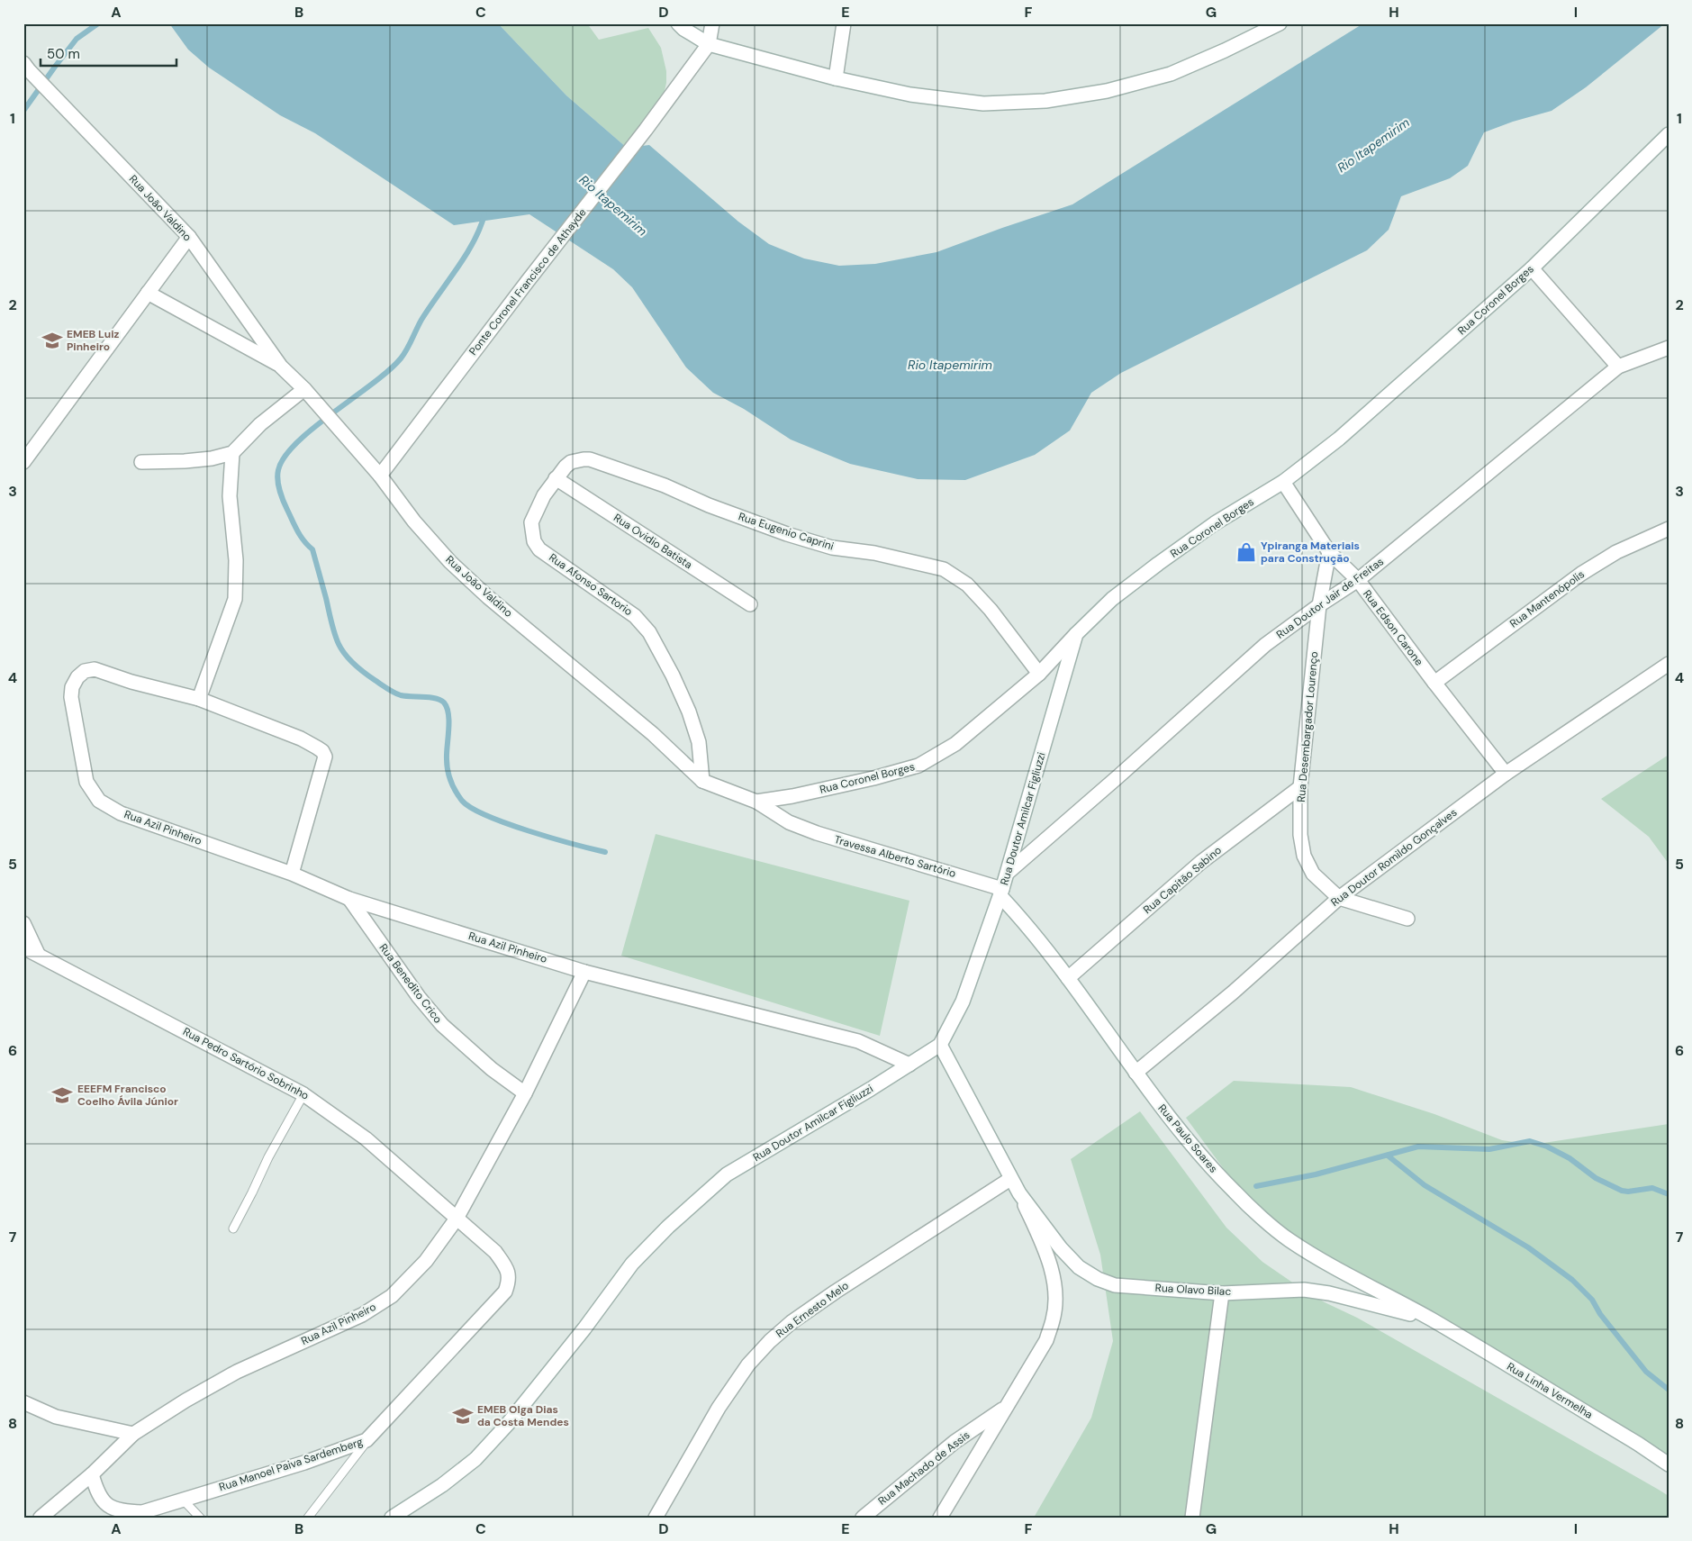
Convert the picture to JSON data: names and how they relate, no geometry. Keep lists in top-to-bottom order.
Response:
{
  "streets": {
    "street": [
      "Rua João Valdino",
      "Ponte Coronel Francisco de Athayde",
      "Rua Coronel Borges",
      "Rua Eugenio Caprini",
      "Rua Ovidio Batista",
      "Rua Afonso Sartorio",
      "Rua Doutor Jair de Freitas",
      "Rua Mantenópolis",
      "Rua Edson Carone",
      "Rua Desembargador Lourenço",
      "Rua Doutor Amilcar Figliuzzi",
      "Rua Azil Pinheiro",
      "Travessa Alberto Sartório",
      "Rua Doutor Romildo Gonçalves",
      "Rua Capitão Sabino",
      "Rua Benedito Crico",
      "Rua Pedro Sartório Sobrinho",
      "Rua Paulo Soares",
      "Rua Olavo Bilac",
      "Rua Ernesto Melo",
      "Rua Linha Vermelha",
      "Rua Manoel Paiva Sardemberg",
      "Rua Machado de Assis"
    ]
  },
  "crossings": [
    ["Rua João Valdino", "Ponte Coronel Francisco de Athayde"],
    ["Rua João Valdino", "Rua Coronel Borges"],
    ["Rua João Valdino", "Rua Afonso Sartorio"],
    ["Rua Coronel Borges", "Rua Eugenio Caprini"],
    ["Rua Coronel Borges", "Rua Afonso Sartorio"],
    ["Rua Coronel Borges", "Rua Edson Carone"],
    ["Rua Coronel Borges", "Rua Doutor Amilcar Figliuzzi"],
    ["Rua Coronel Borges", "Travessa Alberto Sartório"],
    ["Rua Eugenio Caprini", "Rua Ovidio Batista"],
    ["Rua Eugenio Caprini", "Rua Afonso Sartorio"],
    ["Rua Ovidio Batista", "Rua Afonso Sartorio"],
    ["Rua Doutor Jair de Freitas", "Rua Edson Carone"],
    ["Rua Doutor Jair de Freitas", "Rua Desembargador Lourenço"],
    ["Rua Doutor Jair de Freitas", "Rua Doutor Amilcar Figliuzzi"],
    ["Rua Mantenópolis", "Rua Edson Carone"],
    ["Rua Edson Carone", "Rua Desembargador Lourenço"],
    ["Rua Edson Carone", "Rua Doutor Romildo Gonçalves"],
    ["Rua Desembargador Lourenço", "Rua Doutor Romildo Gonçalves"],
    ["Rua Desembargador Lourenço", "Rua Capitão Sabino"],
    ["Rua Doutor Amilcar Figliuzzi", "Rua Azil Pinheiro"],
    ["Rua Doutor Amilcar Figliuzzi", "Travessa Alberto Sartório"],
    ["Rua Doutor Amilcar Figliuzzi", "Rua Paulo Soares"],
    ["Rua Doutor Amilcar Figliuzzi", "Rua Olavo Bilac"],
    ["Rua Azil Pinheiro", "Rua Benedito Crico"],
    ["Rua Azil Pinheiro", "Rua Pedro Sartório Sobrinho"],
    ["Rua Azil Pinheiro", "Rua Manoel Paiva Sardemberg"],
    ["Travessa Alberto Sartório", "Rua Paulo Soares"],
    ["Rua Doutor Romildo Gonçalves", "Rua Paulo Soares"],
    ["Rua Capitão Sabino", "Rua Paulo Soares"],
    ["Rua Pedro Sartório Sobrinho", "Rua Manoel Paiva Sardemberg"],
    ["Rua Paulo Soares", "Rua Olavo Bilac"],
    ["Rua Paulo Soares", "Rua Linha Vermelha"],
    ["Rua Olavo Bilac", "Rua Ernesto Melo"],
    ["Rua Olavo Bilac", "Rua Linha Vermelha"],
    ["Rua Olavo Bilac", "Rua Machado de Assis"]
  ],
  "water": ["Rio Itapemirim"],
  "places": {
    "school or university": ["EMEB Luiz Pinheiro", "EEEFM Francisco Coelho Ávila Júnior", "EMEB Olga Dias da Costa Mendes"],
    "shop": ["Ypiranga Materiais para Construção"]
  },
  "scale_bar": "50 m",
  "grid": {
    "columns": [
      "A",
      "B",
      "C",
      "D",
      "E",
      "F",
      "G",
      "H",
      "I"
    ],
    "rows": [
      "1",
      "2",
      "3",
      "4",
      "5",
      "6",
      "7",
      "8"
    ]
  }
}
